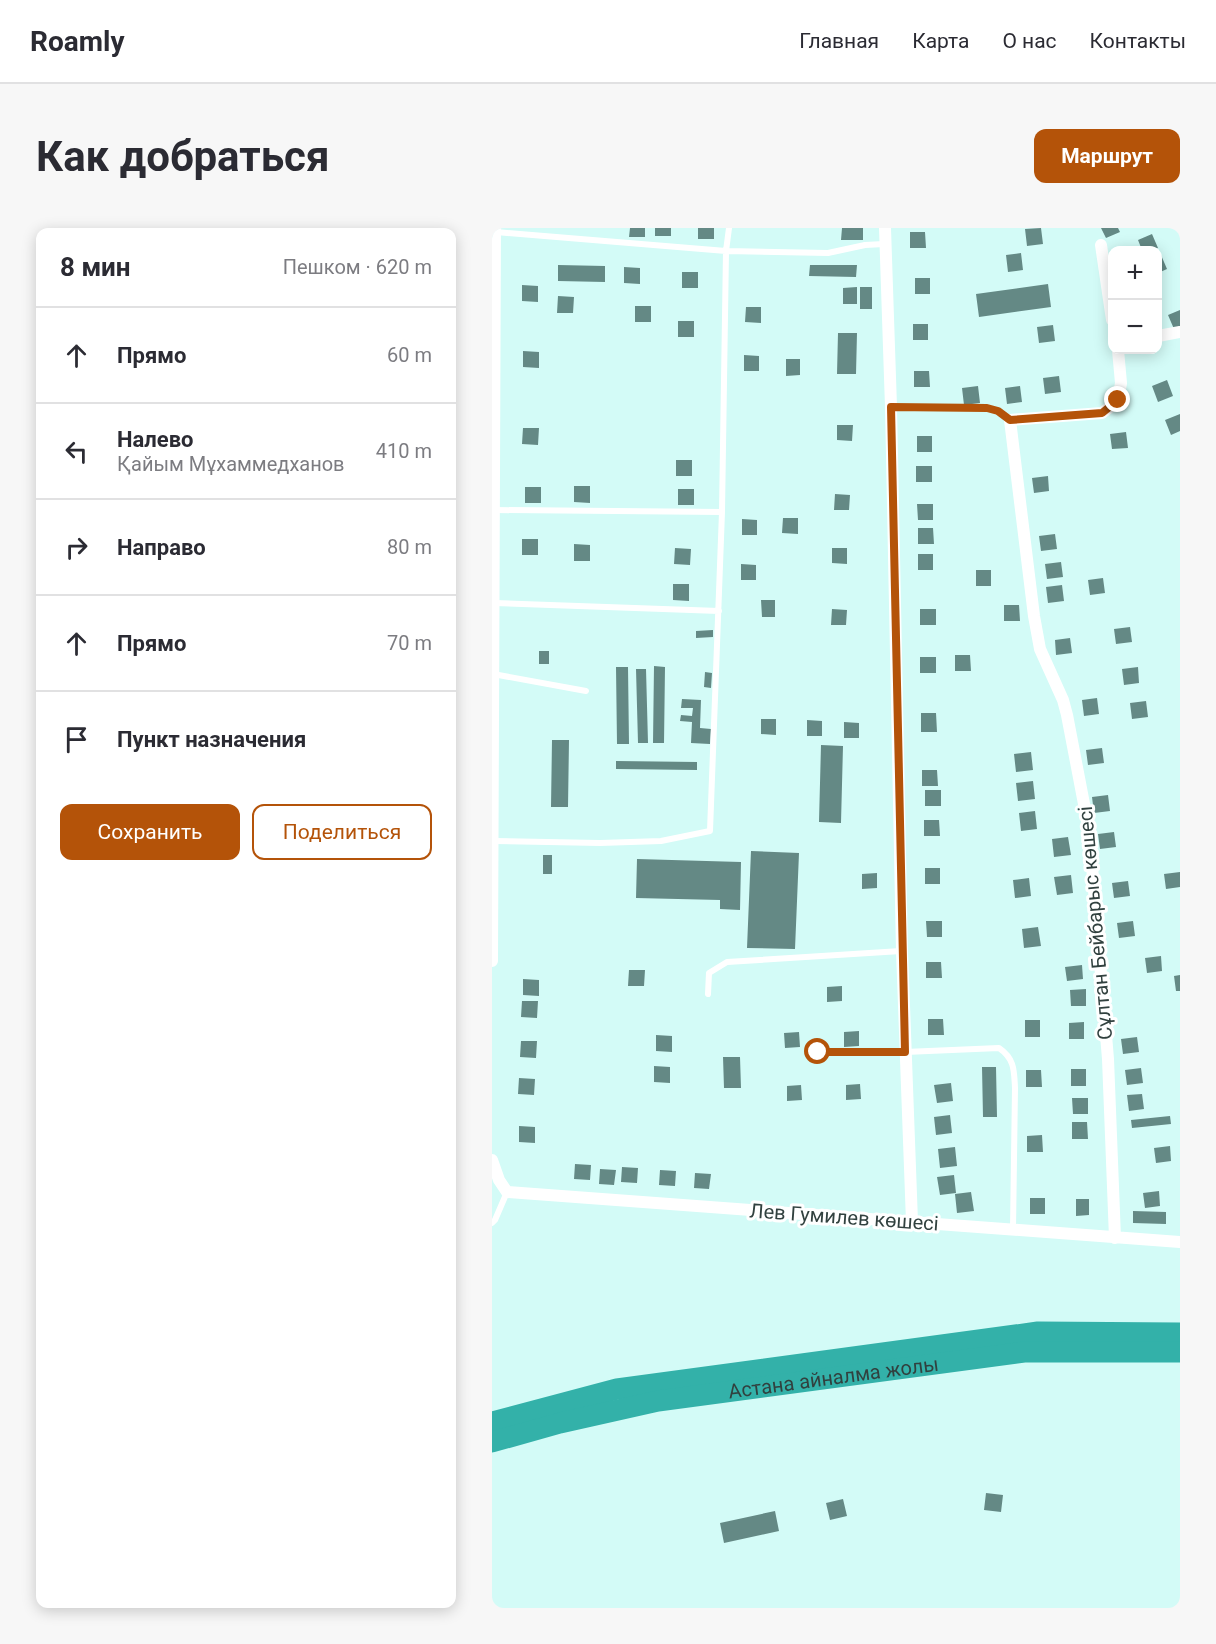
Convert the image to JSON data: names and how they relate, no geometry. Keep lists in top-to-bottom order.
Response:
{
  "streets": {
    "highway": ["Астана айналма жолы"],
    "street": ["Сұлтан Бейбарыс көшесі", "Лев Гумилев көшесі"]
  },
  "crossings": [
    ["Сұлтан Бейбарыс көшесі", "Лев Гумилев көшесі"]
  ],
  "page": {
    "header": "Roamly",
    "nav": [
      "Главная",
      "Карта",
      "О нас",
      "Контакты"
    ],
    "buttons": [
      "Маршрут",
      ["Сохранить", "Поделиться"]
    ],
    "title": "Как добраться",
    "heading": ["8 мин", "Пешком · 620 m"],
    "map_buttons": ["+", "−"],
    "list": [
      ["Прямо", "60 m"],
      ["Налево", "Қайым Мұхаммедханов", "410 m"],
      ["Направо", "80 m"],
      ["Прямо", "70 m"],
      "Пункт назначения"
    ]
  }
}
